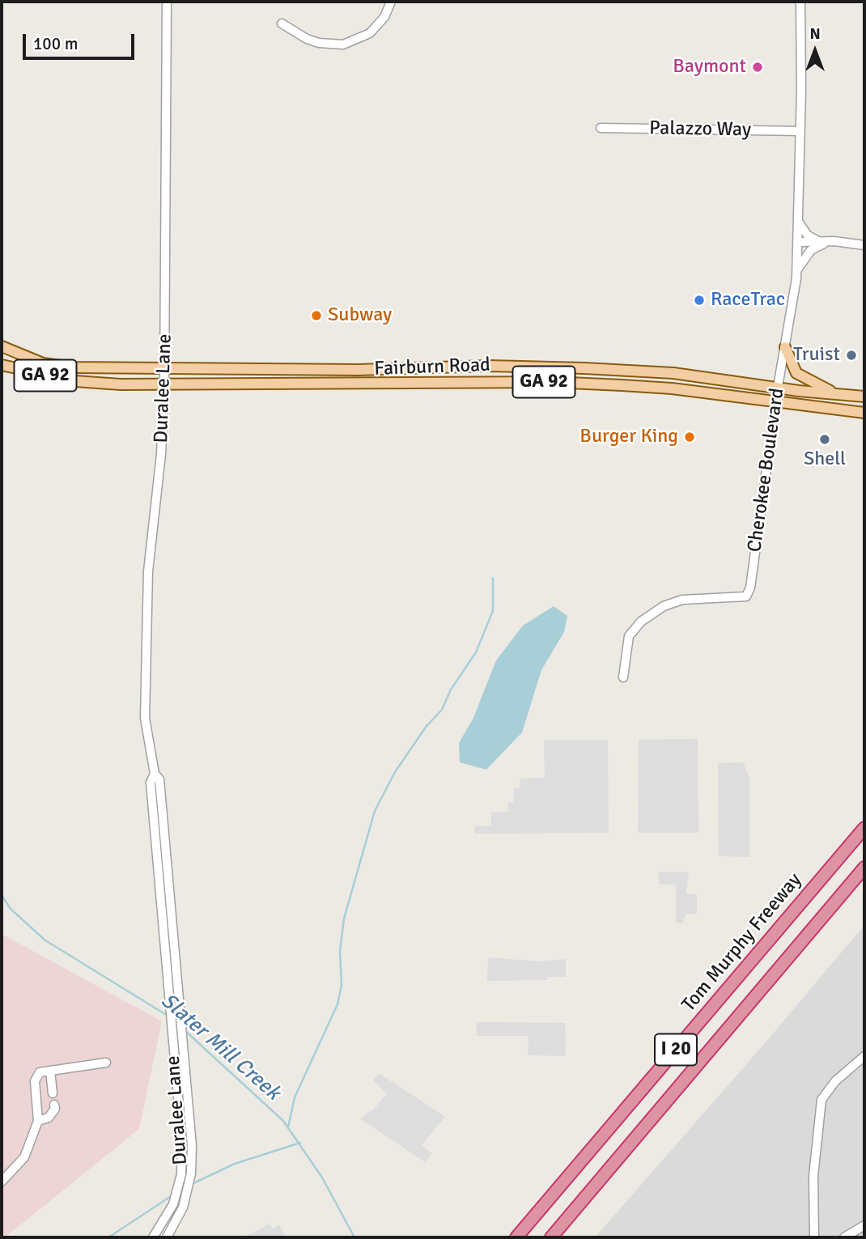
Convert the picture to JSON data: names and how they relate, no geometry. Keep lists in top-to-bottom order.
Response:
{
  "streets": {
    "highway": ["Tom Murphy Freeway", "I 20"],
    "main road": ["Fairburn Road", "GA 92"],
    "street": ["Palazzo Way", "Duralee Lane", "Cherokee Boulevard"]
  },
  "crossings": [
    ["Palazzo Way", "Cherokee Boulevard"],
    ["Fairburn Road", "Duralee Lane"],
    ["Fairburn Road", "Cherokee Boulevard"]
  ],
  "water": ["Slater Mill Creek"],
  "places": [
    "Baymont",
    "RaceTrac",
    "Subway",
    "Truist",
    "Burger King",
    "Shell"
  ],
  "scale_bar": "100 m",
  "north": "top"
}
